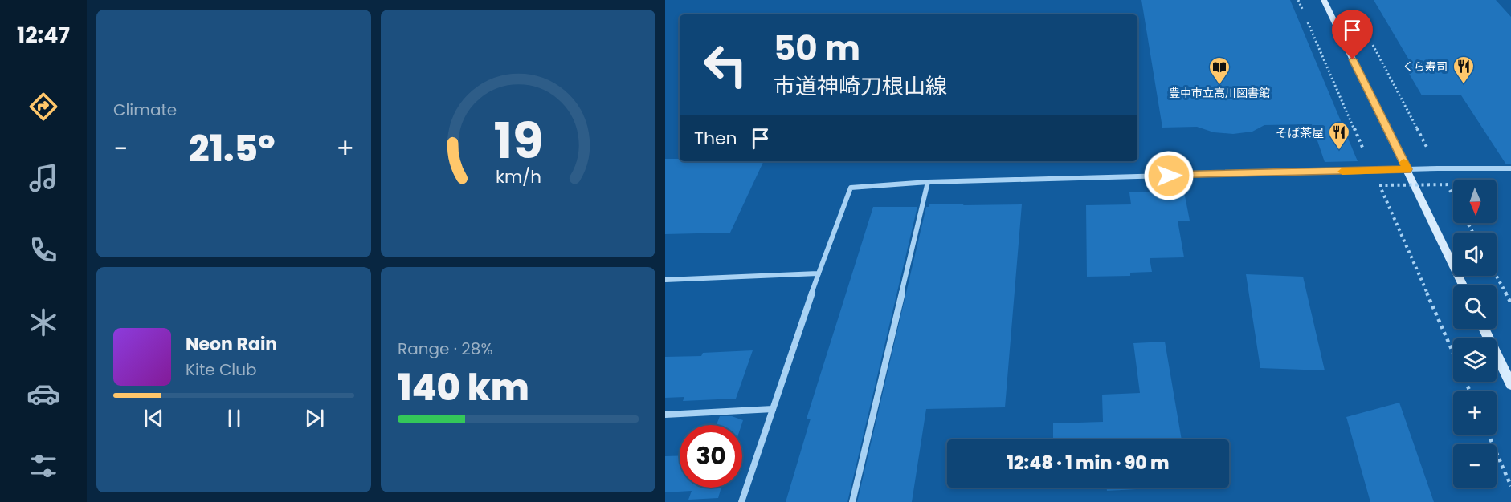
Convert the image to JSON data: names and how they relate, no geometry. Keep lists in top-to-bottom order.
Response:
{
  "places": {
    "restaurant": ["くら寿司", "そば茶屋"],
    "library": ["豊中市立高川図書館"]
  },
  "north": "bottom",
  "page": {
    "tabs": "12:47",
    "tile": [
      "Climate",
      ["Range · 28%", "140 km"]
    ],
    "turn": ["50 m", "市道神崎刀根山線"],
    "then": "Then",
    "heat": ["−", "21.5°", "+"],
    "map_buttons": ["+", "−"],
    "song": ["Neon Rain", "Kite Club"],
    "limit": "30",
    "trip": "12:48 · 1 min · 90 m",
    "gauge": ["19", "km/h"]
  }
}
